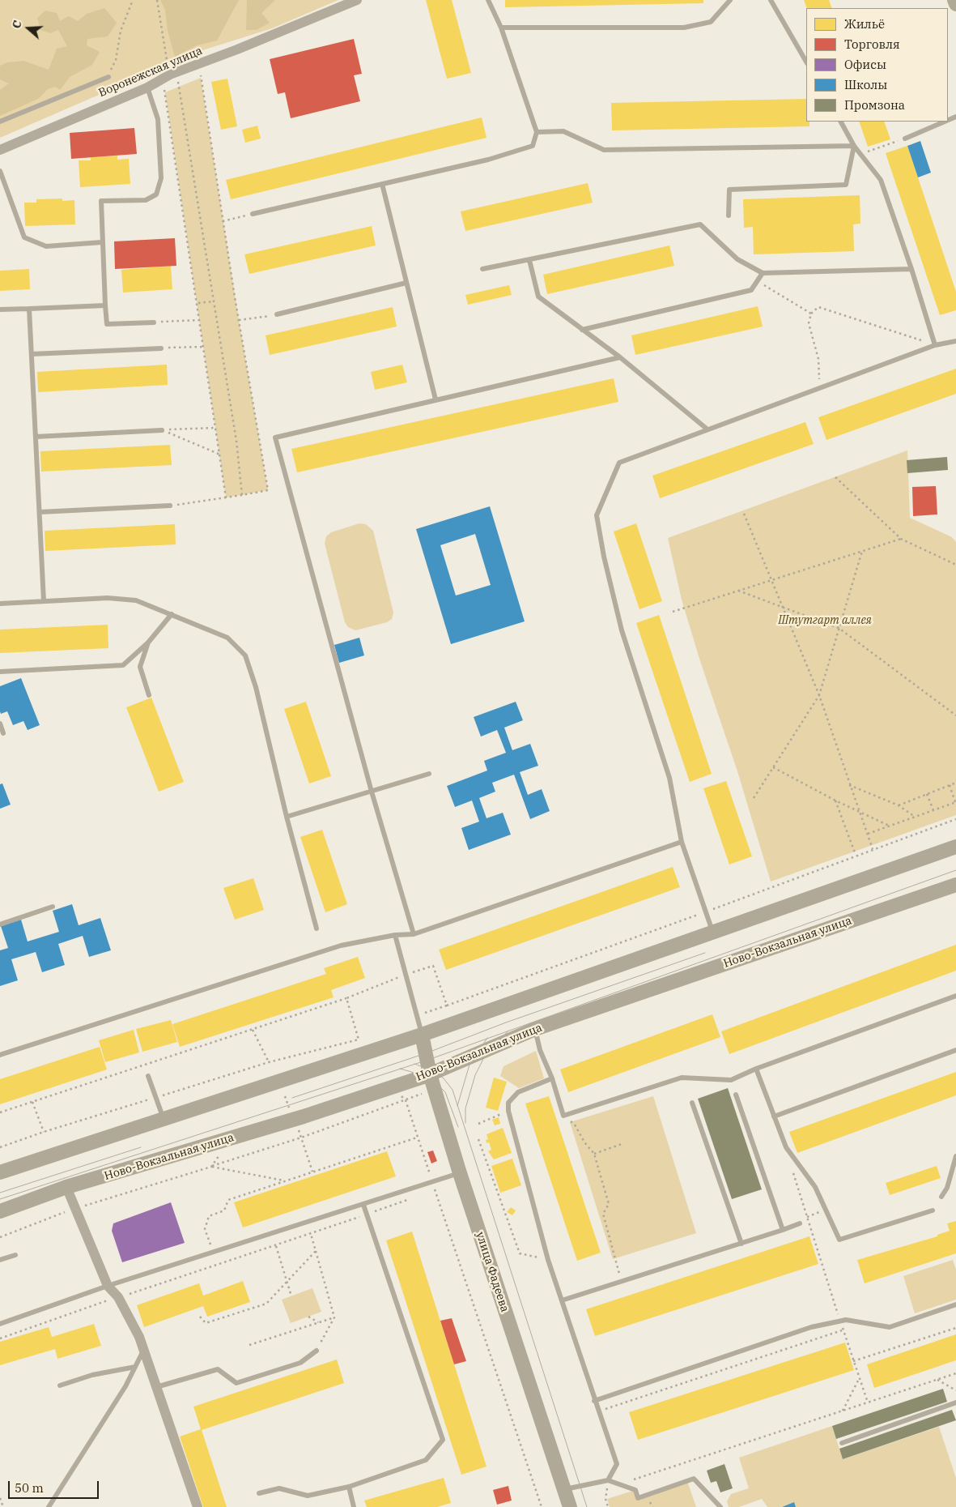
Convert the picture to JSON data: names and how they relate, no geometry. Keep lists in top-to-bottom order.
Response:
{
  "streets": {
    "main road": ["Ново-Вокзальная улица", "улица Фадеева"],
    "street": ["Воронежская улица"]
  },
  "crossings": [
    ["Ново-Вокзальная улица", "улица Фадеева"]
  ],
  "parks": ["Штутгарт аллея"],
  "legend": [
    "Жильё",
    "Торговля",
    "Офисы",
    "Школы",
    "Промзона"
  ],
  "scale_bar": "50 m",
  "north": "left"
}
